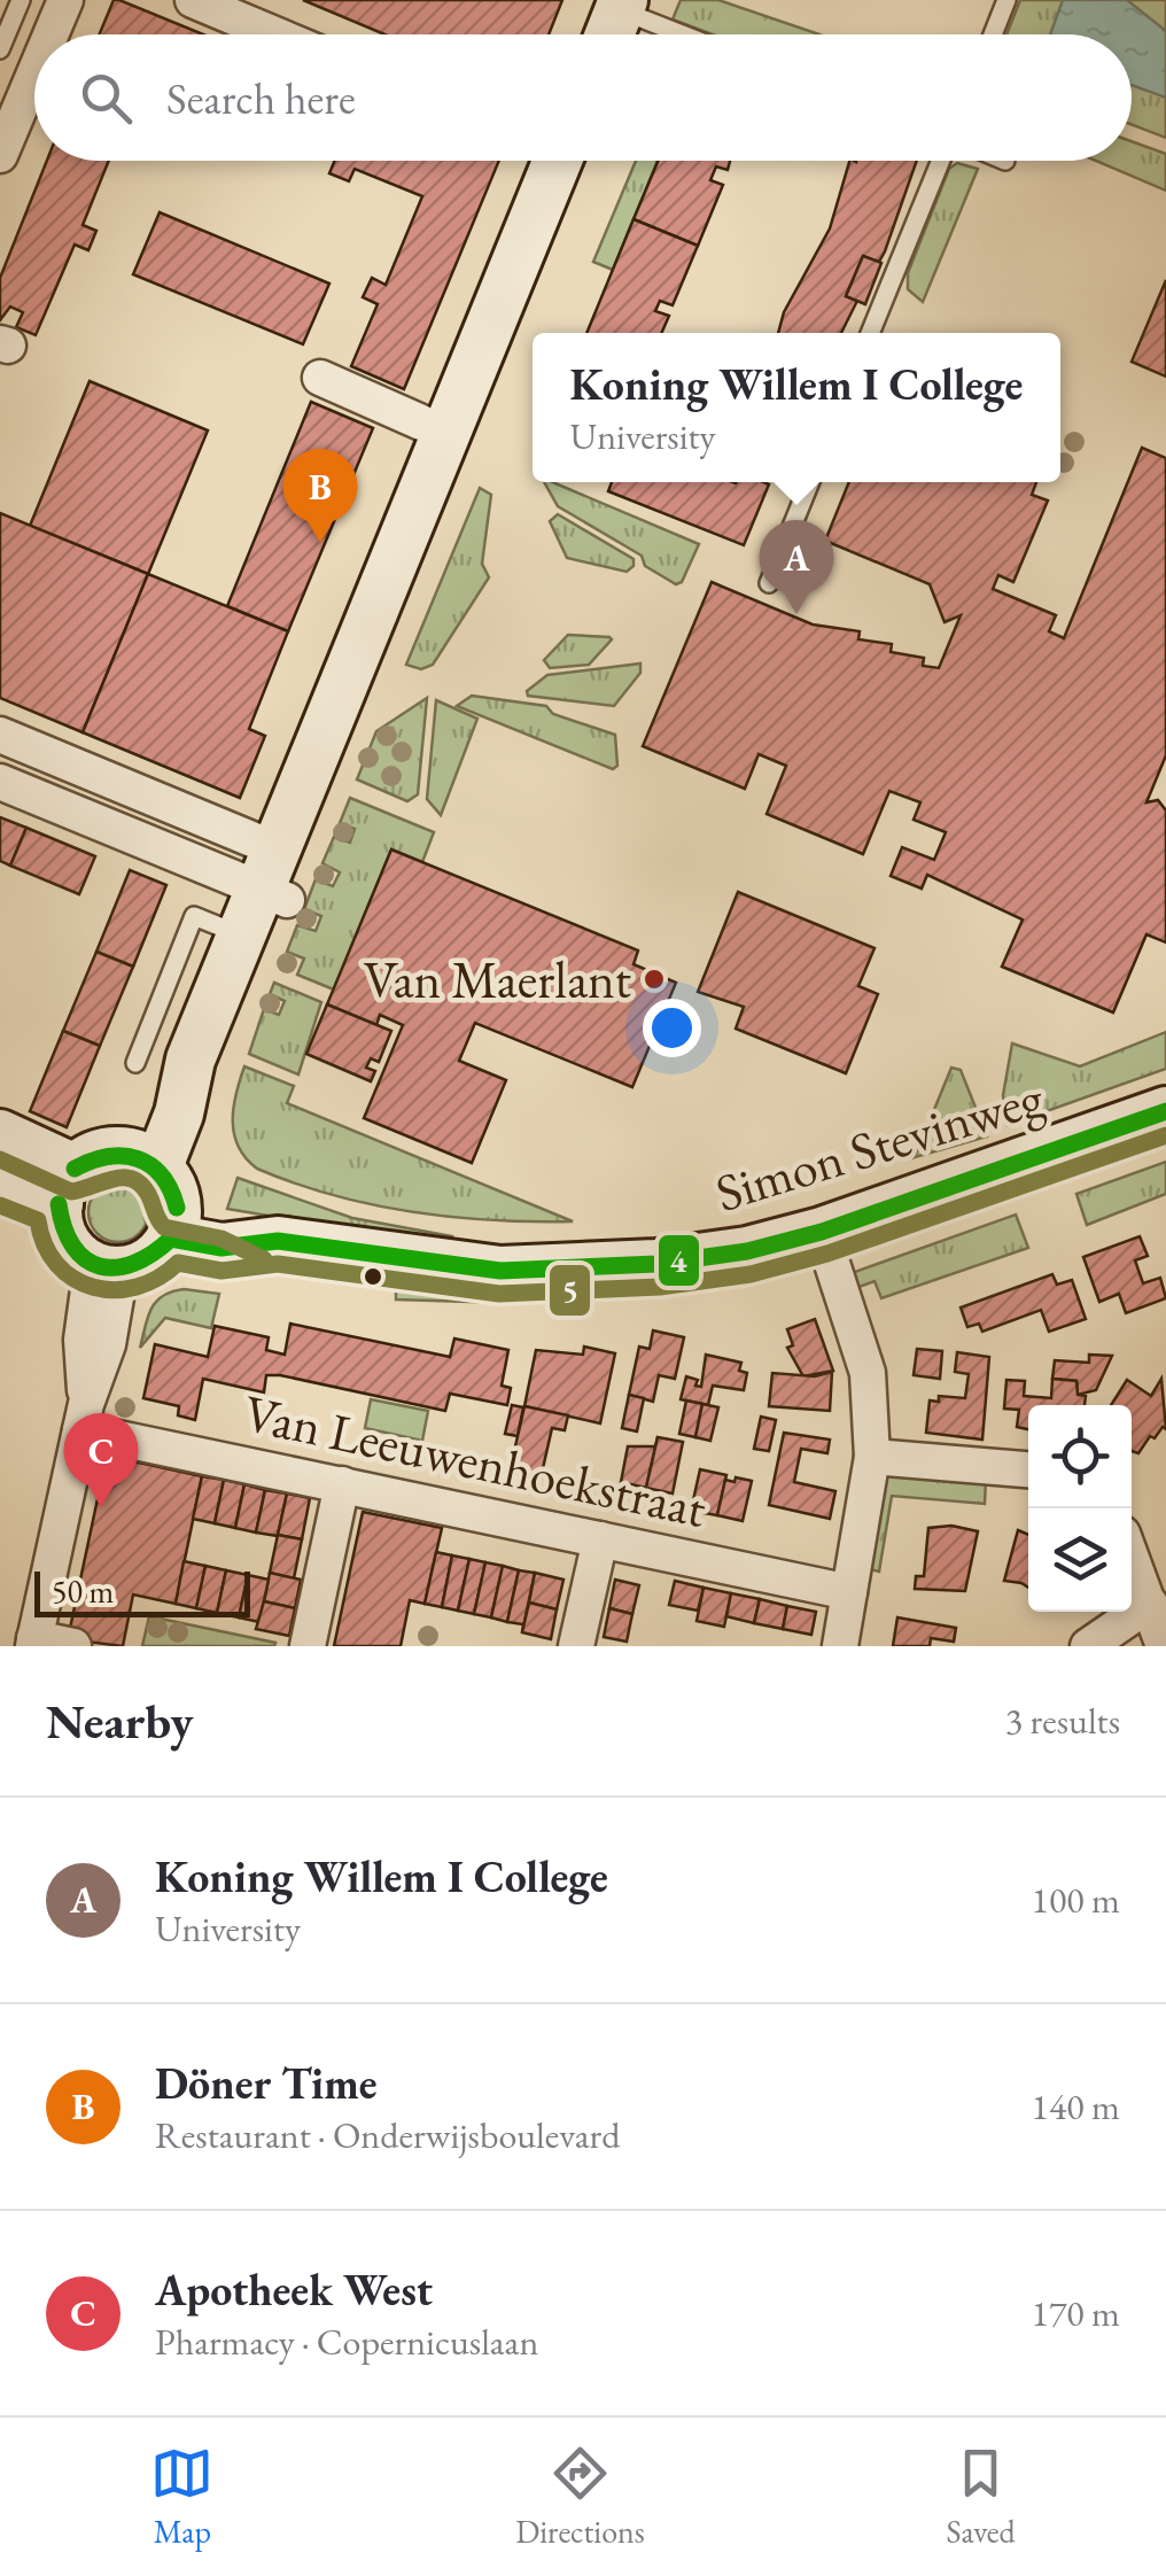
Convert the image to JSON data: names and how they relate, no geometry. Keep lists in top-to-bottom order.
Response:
{
  "streets": {
    "street": ["Simon Stevinweg", "Van Leeuwenhoekstraat"]
  },
  "places": ["Van Maerlant"],
  "lines": ["transit line 4", "transit line 5"],
  "scale_bar": "50 m",
  "page": {
    "search": "Search here",
    "popup": ["Koning Willem I College", "University"],
    "pins": ["B", "A", "C"],
    "scale": "50 m",
    "heading": ["Nearby", "3 results"],
    "list": [
      {
        "mark": "A",
        "name": "Koning Willem I College",
        "note": "University",
        "value": "100 m"
      },
      {
        "mark": "B",
        "name": "Döner Time",
        "note": "Restaurant · Onderwijsboulevard",
        "value": "140 m"
      },
      {
        "mark": "C",
        "name": "Apotheek West",
        "note": "Pharmacy · Copernicuslaan",
        "value": "170 m"
      }
    ],
    "nav": ["Map", "Directions", "Saved"]
  }
}
